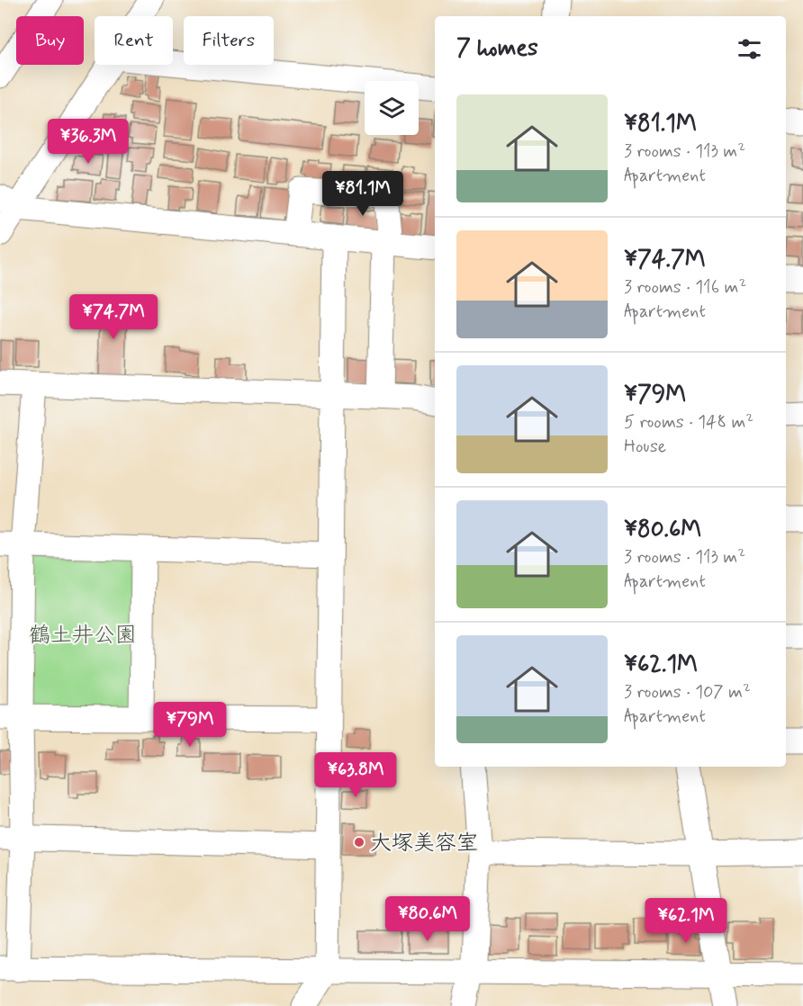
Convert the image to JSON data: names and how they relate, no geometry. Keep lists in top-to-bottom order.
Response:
{
  "parks": ["鶴土井公園"],
  "places": ["大塚美容室"],
  "page": {
    "chip": ["Buy", "Rent", "Filters"],
    "heading": "7 homes",
    "list": [
      {
        "name": "¥81.1M",
        "note": "3 rooms · 113 m² · Apartment"
      },
      {
        "name": "¥74.7M",
        "note": "3 rooms · 116 m² · Apartment"
      },
      {
        "name": "¥79M",
        "note": "5 rooms · 148 m² · House"
      },
      {
        "name": "¥80.6M",
        "note": "3 rooms · 113 m² · Apartment"
      },
      {
        "name": "¥62.1M",
        "note": "3 rooms · 107 m² · Apartment"
      }
    ],
    "price": [
      "¥36.3M",
      "¥81.1M",
      "¥74.7M",
      "¥79M",
      "¥63.8M",
      "¥80.6M",
      "¥62.1M"
    ]
  }
}
